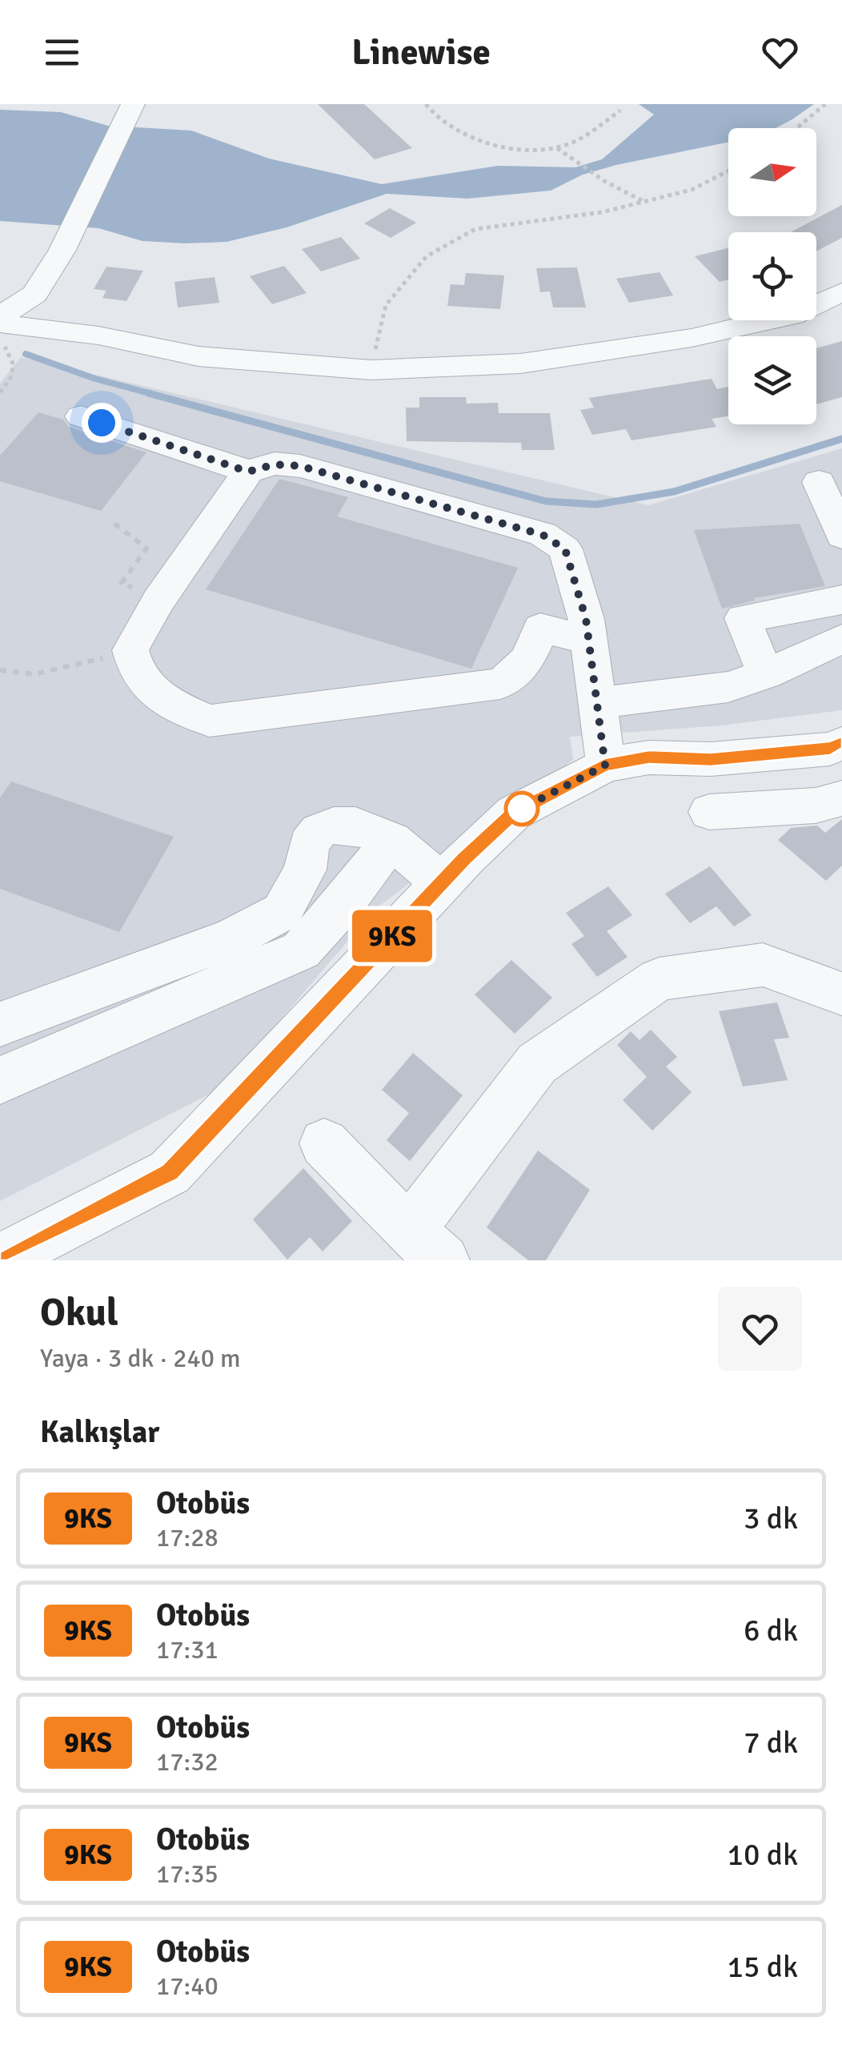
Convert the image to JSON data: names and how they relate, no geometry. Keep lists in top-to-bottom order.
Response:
{
  "lines": ["bus line 9KS"],
  "north": "right",
  "page": {
    "header": "Linewise",
    "on_map": "9KS",
    "heading": [
      ["Okul", "Yaya · 3 dk · 240 m"],
      "Kalkışlar"
    ],
    "list": [
      {
        "mark": "9KS",
        "name": "Otobüs",
        "note": "17:28",
        "value": "3 dk"
      },
      {
        "mark": "9KS",
        "name": "Otobüs",
        "note": "17:31",
        "value": "6 dk"
      },
      {
        "mark": "9KS",
        "name": "Otobüs",
        "note": "17:32",
        "value": "7 dk"
      },
      {
        "mark": "9KS",
        "name": "Otobüs",
        "note": "17:35",
        "value": "10 dk"
      },
      {
        "mark": "9KS",
        "name": "Otobüs",
        "note": "17:40",
        "value": "15 dk"
      }
    ]
  }
}
